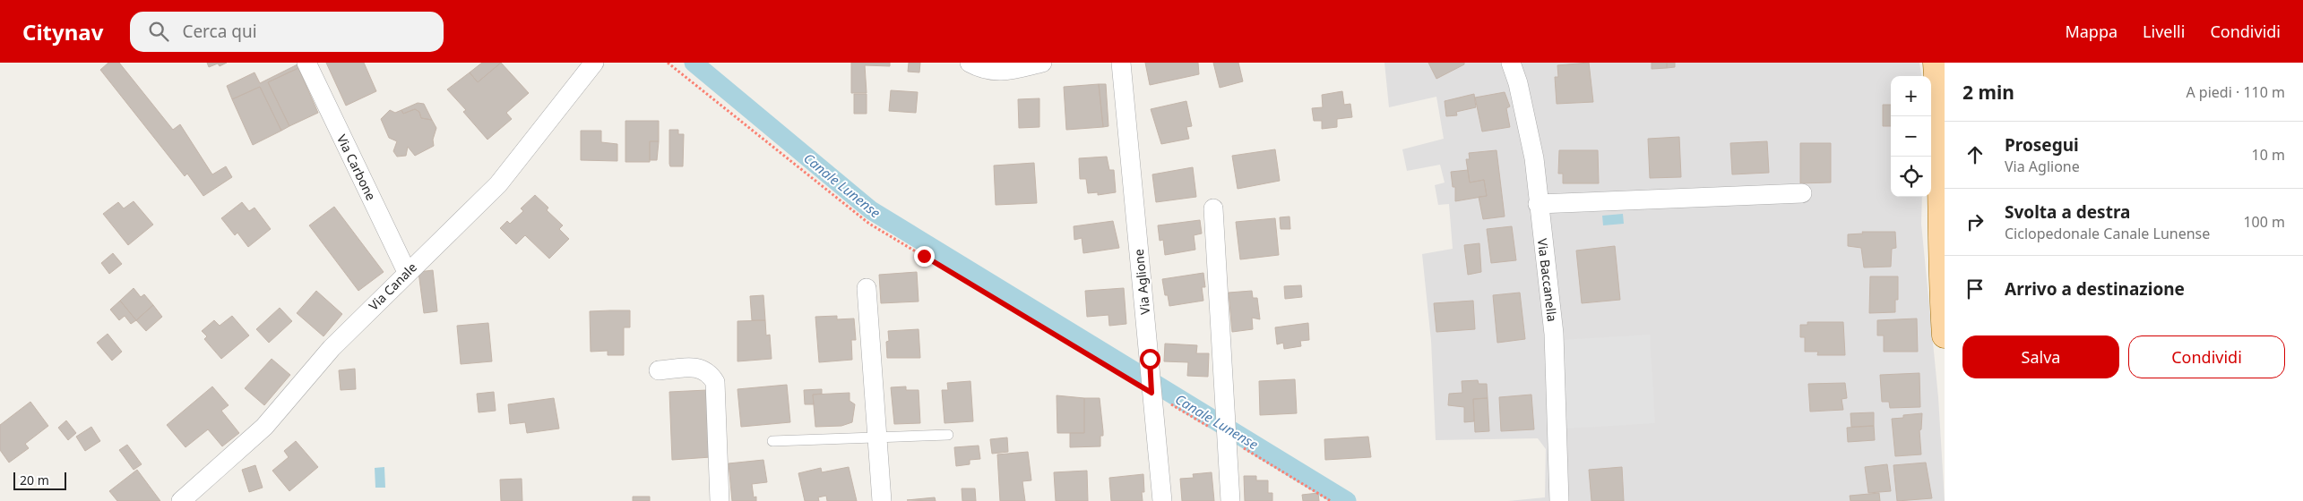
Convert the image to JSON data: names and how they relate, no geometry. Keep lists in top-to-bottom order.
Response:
{
  "streets": {
    "street": [
      "Via Carbone",
      "Via Baccanella",
      "Via Aglione",
      "Via Canale"
    ]
  },
  "crossings": [
    ["Via Carbone", "Via Canale"]
  ],
  "water": ["Canale Lunense"],
  "scale_bar": "20 m",
  "page": {
    "header": "Citynav",
    "search": "Cerca qui",
    "nav": ["Mappa", "Livelli", "Condividi"],
    "heading": ["2 min", "A piedi · 110 m"],
    "map_buttons": ["+", "−"],
    "list": [
      ["Prosegui", "Via Aglione", "10 m"],
      ["Svolta a destra", "Ciclopedonale Canale Lunense", "100 m"],
      "Arrivo a destinazione"
    ],
    "buttons": ["Salva", "Condividi"],
    "scale": "20 m"
  }
}
